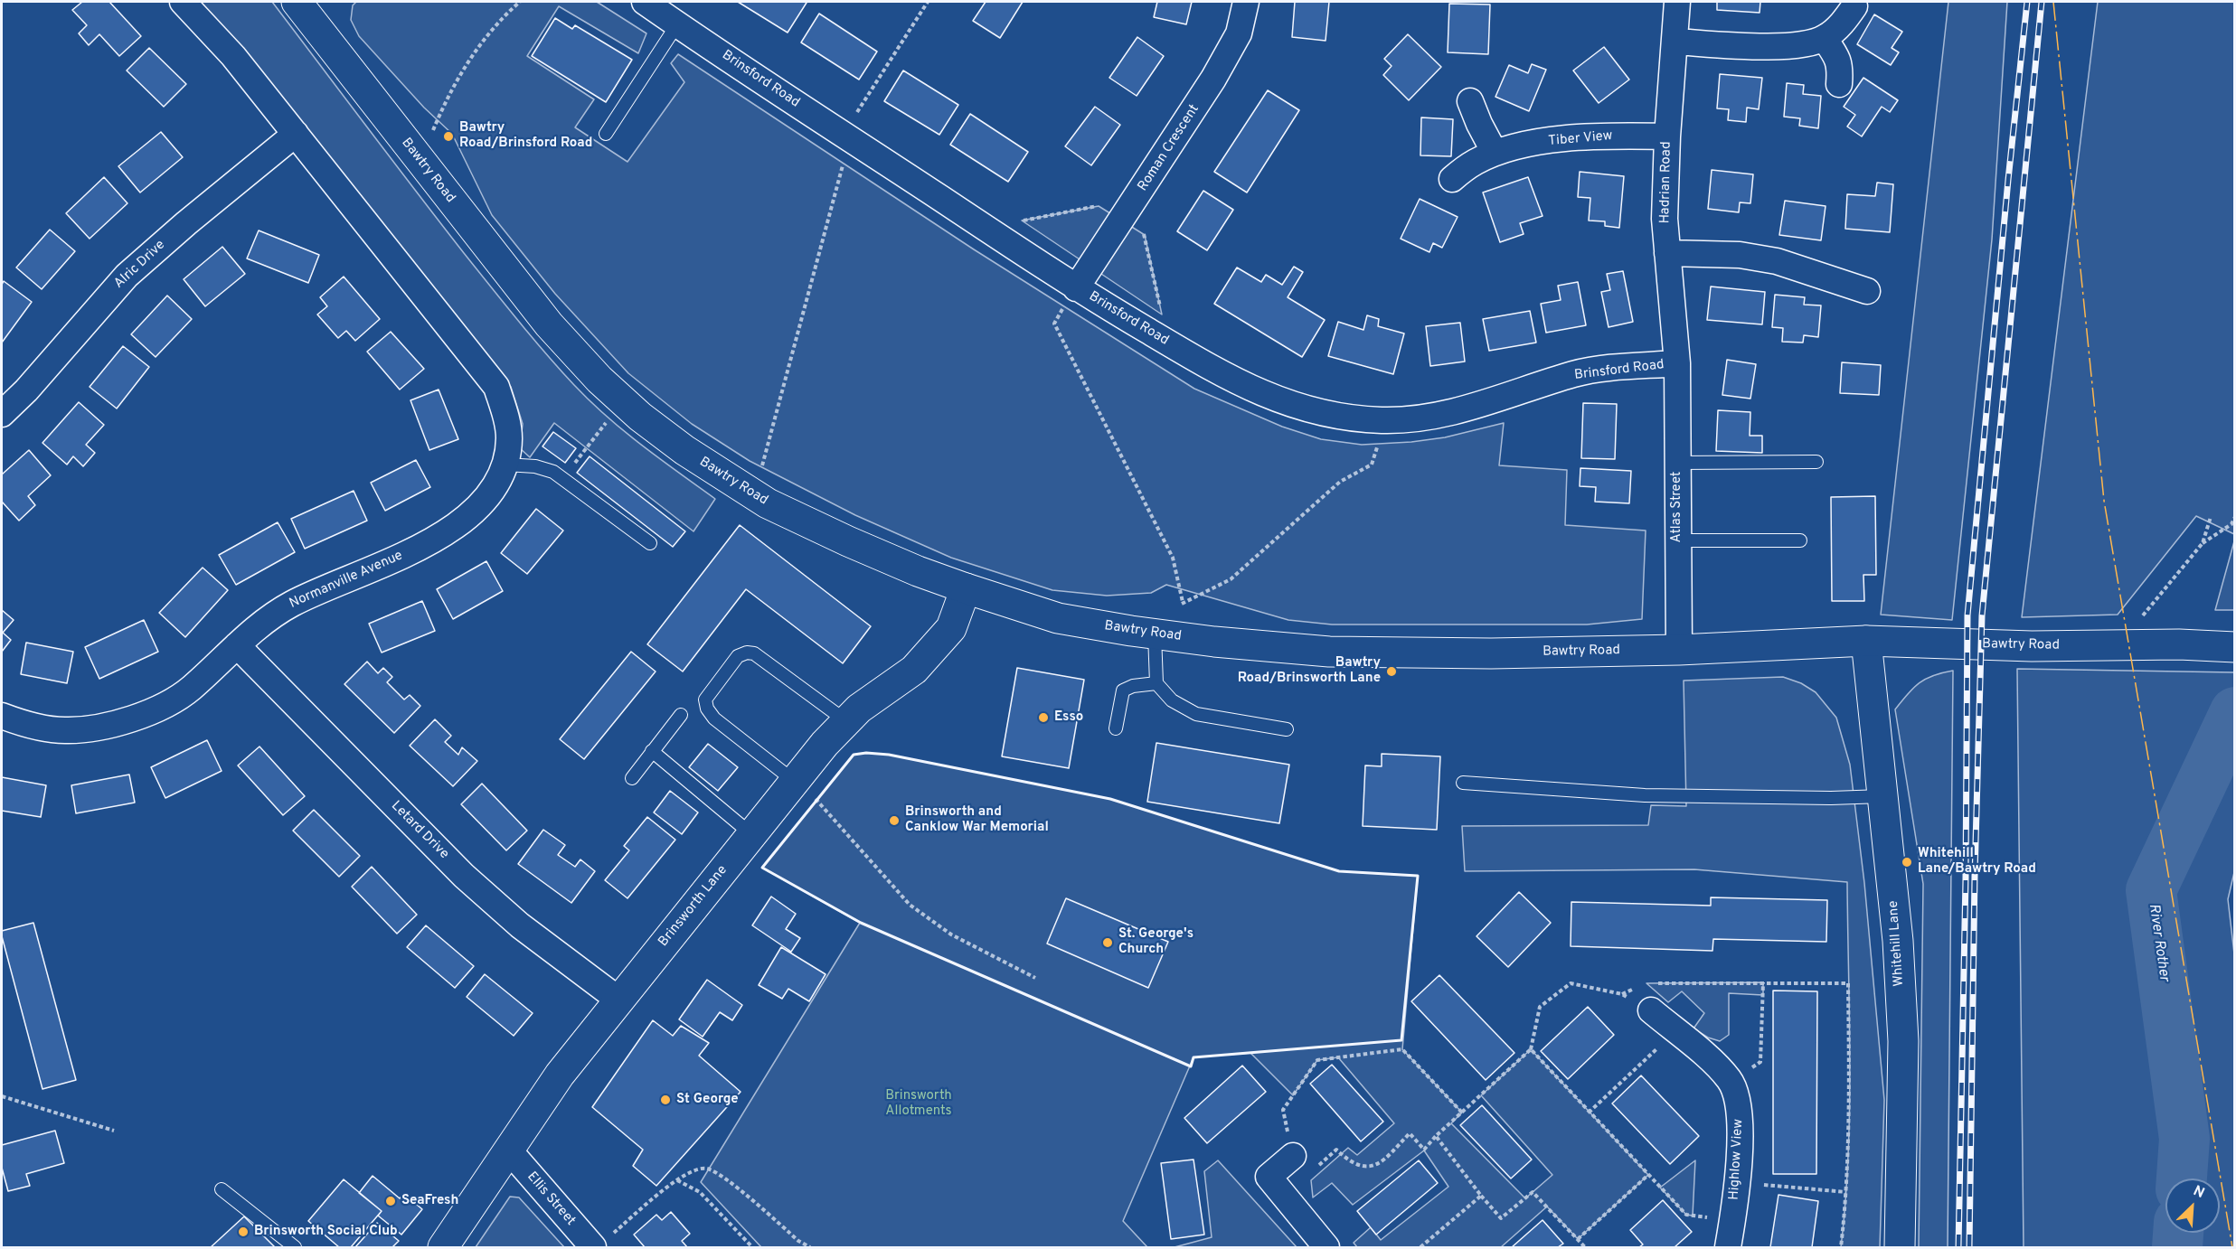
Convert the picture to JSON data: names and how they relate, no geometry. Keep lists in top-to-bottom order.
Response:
{
  "streets": {
    "main road": ["Bawtry Road", "Brinsworth Lane", "Whitehill Lane"],
    "street": [
      "Brinsford Road",
      "Tiber View",
      "Roman Crescent",
      "Hadrian Road",
      "Alric Drive",
      "Atlas Street",
      "Normanville Avenue",
      "Letard Drive",
      "Highlow View",
      "Ellis Street"
    ]
  },
  "crossings": [
    ["Brinsford Road", "Roman Crescent"],
    ["Brinsford Road", "Hadrian Road"],
    ["Brinsford Road", "Atlas Street"],
    ["Tiber View", "Hadrian Road"],
    ["Bawtry Road", "Atlas Street"],
    ["Bawtry Road", "Brinsworth Lane"],
    ["Bawtry Road", "Whitehill Lane"],
    ["Hadrian Road", "Atlas Street"],
    ["Alric Drive", "Normanville Avenue"],
    ["Normanville Avenue", "Letard Drive"],
    ["Letard Drive", "Brinsworth Lane"],
    ["Brinsworth Lane", "Ellis Street"]
  ],
  "water": ["River Rother"],
  "parks": ["Brinsworth Allotments"],
  "places": [
    "Bawtry Road/Brinsford Road",
    "Bawtry Road/Brinsworth Lane",
    "Esso",
    "Brinsworth and Canklow War Memorial",
    "Whitehill Lane/Bawtry Road",
    "St. George's Church",
    "St George",
    "SeaFresh",
    "Brinsworth Social Club"
  ],
  "north": "top right"
}
